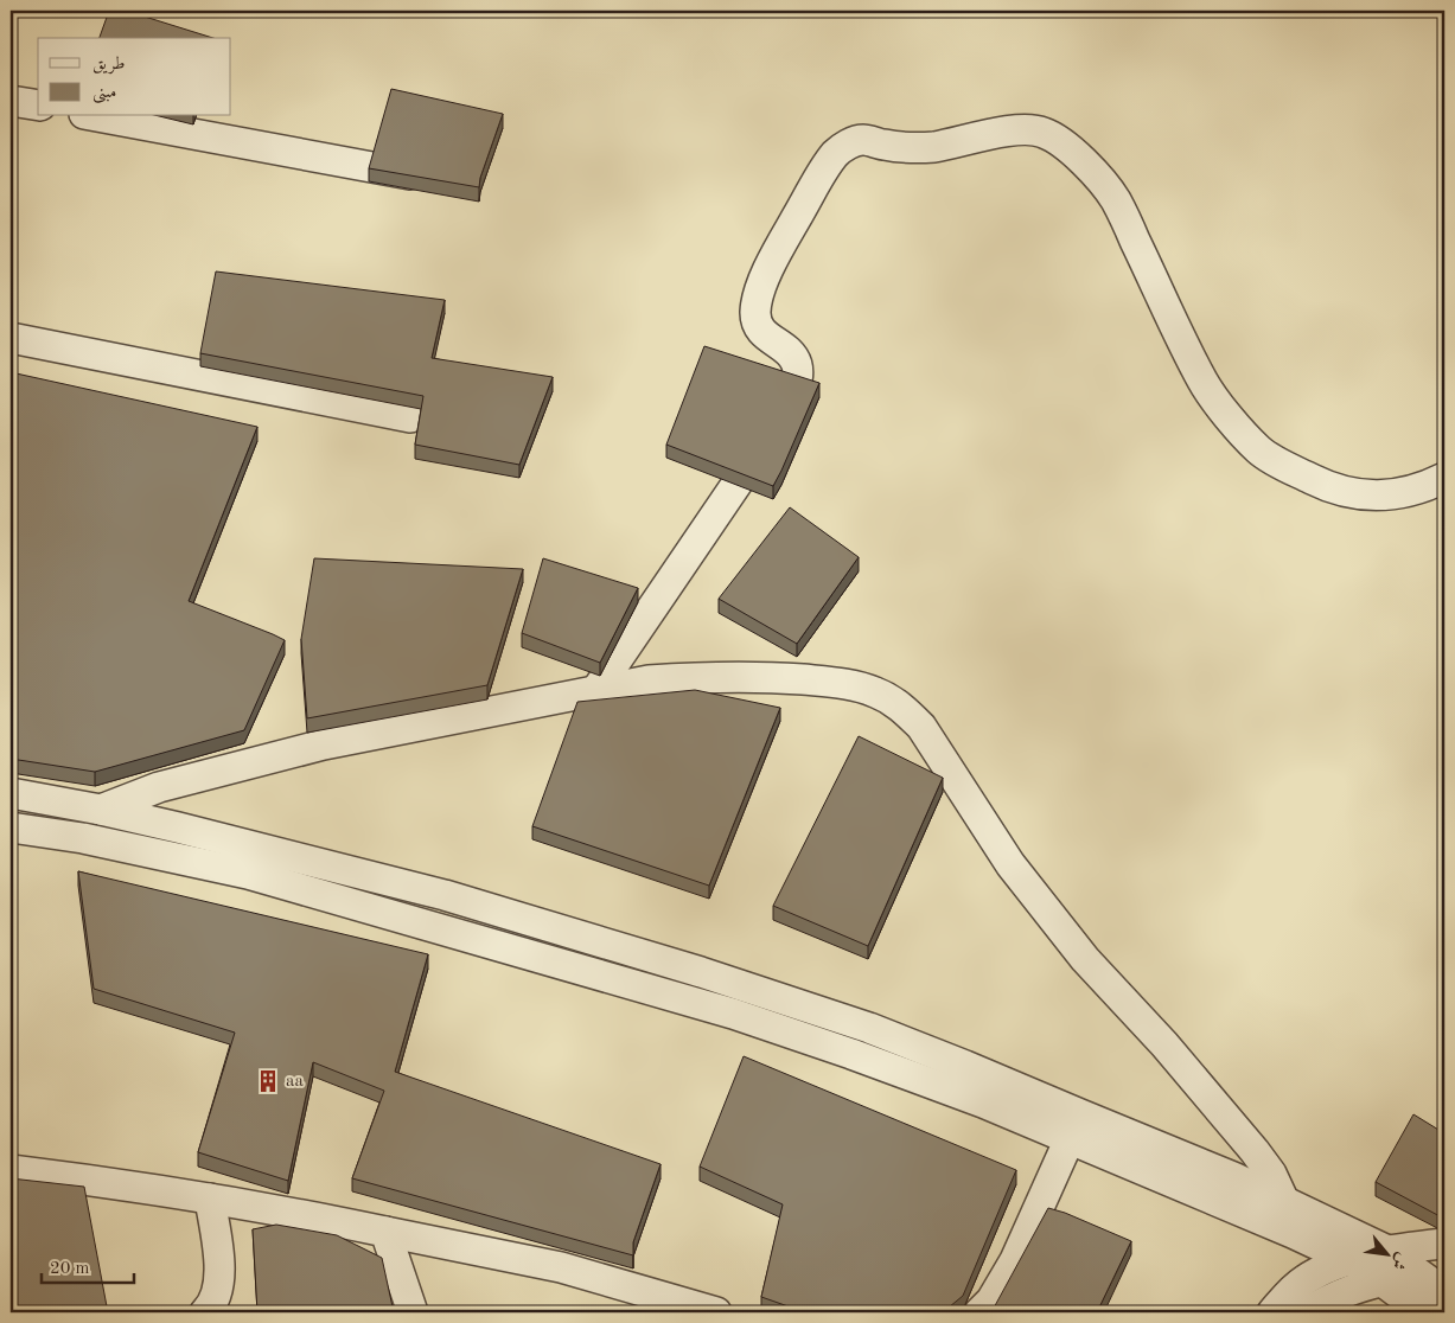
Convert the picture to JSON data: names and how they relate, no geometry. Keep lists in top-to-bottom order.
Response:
{
  "places": {
    "building": ["aa"]
  },
  "legend": ["طريق", "مبنى"],
  "scale_bar": "20 m",
  "north": "bottom right"
}
